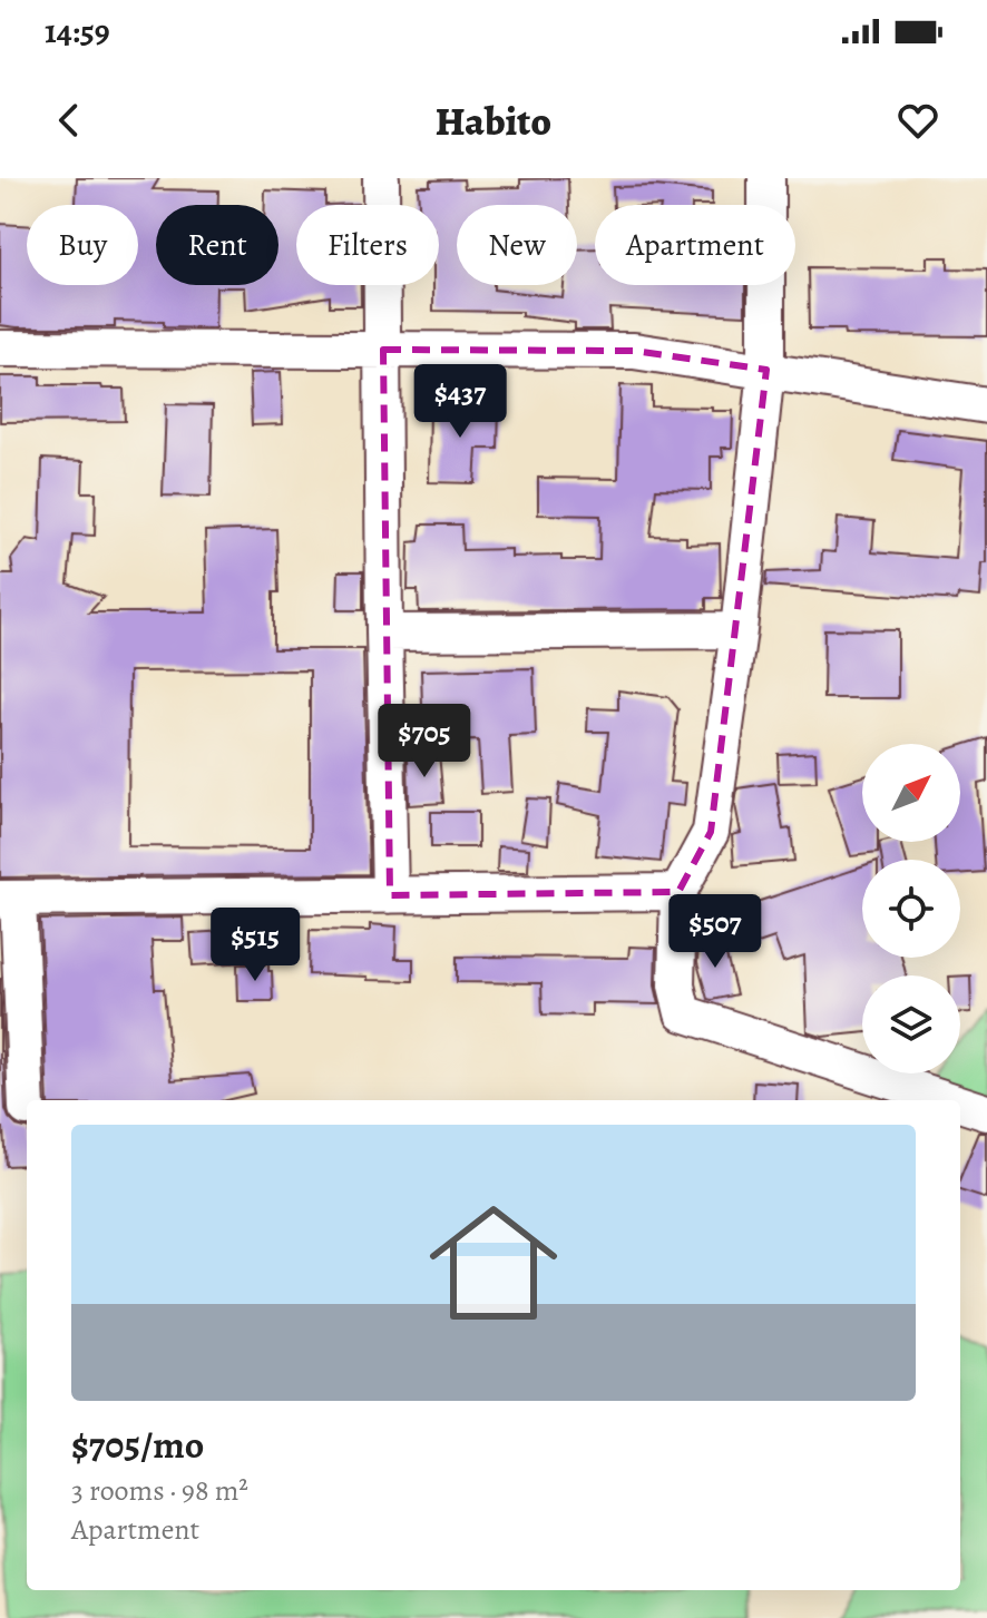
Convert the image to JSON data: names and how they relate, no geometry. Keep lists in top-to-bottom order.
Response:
{
  "north": "top right",
  "page": {
    "status": "14:59",
    "header": "Habito",
    "chip": [
      "Buy",
      "Rent",
      "Filters",
      "New",
      "Apartment"
    ],
    "price": [
      "$437",
      "$705",
      "$507",
      "$515"
    ],
    "list": [
      {
        "name": "$705/mo",
        "note": "3 rooms · 98 m² · Apartment"
      }
    ]
  }
}
